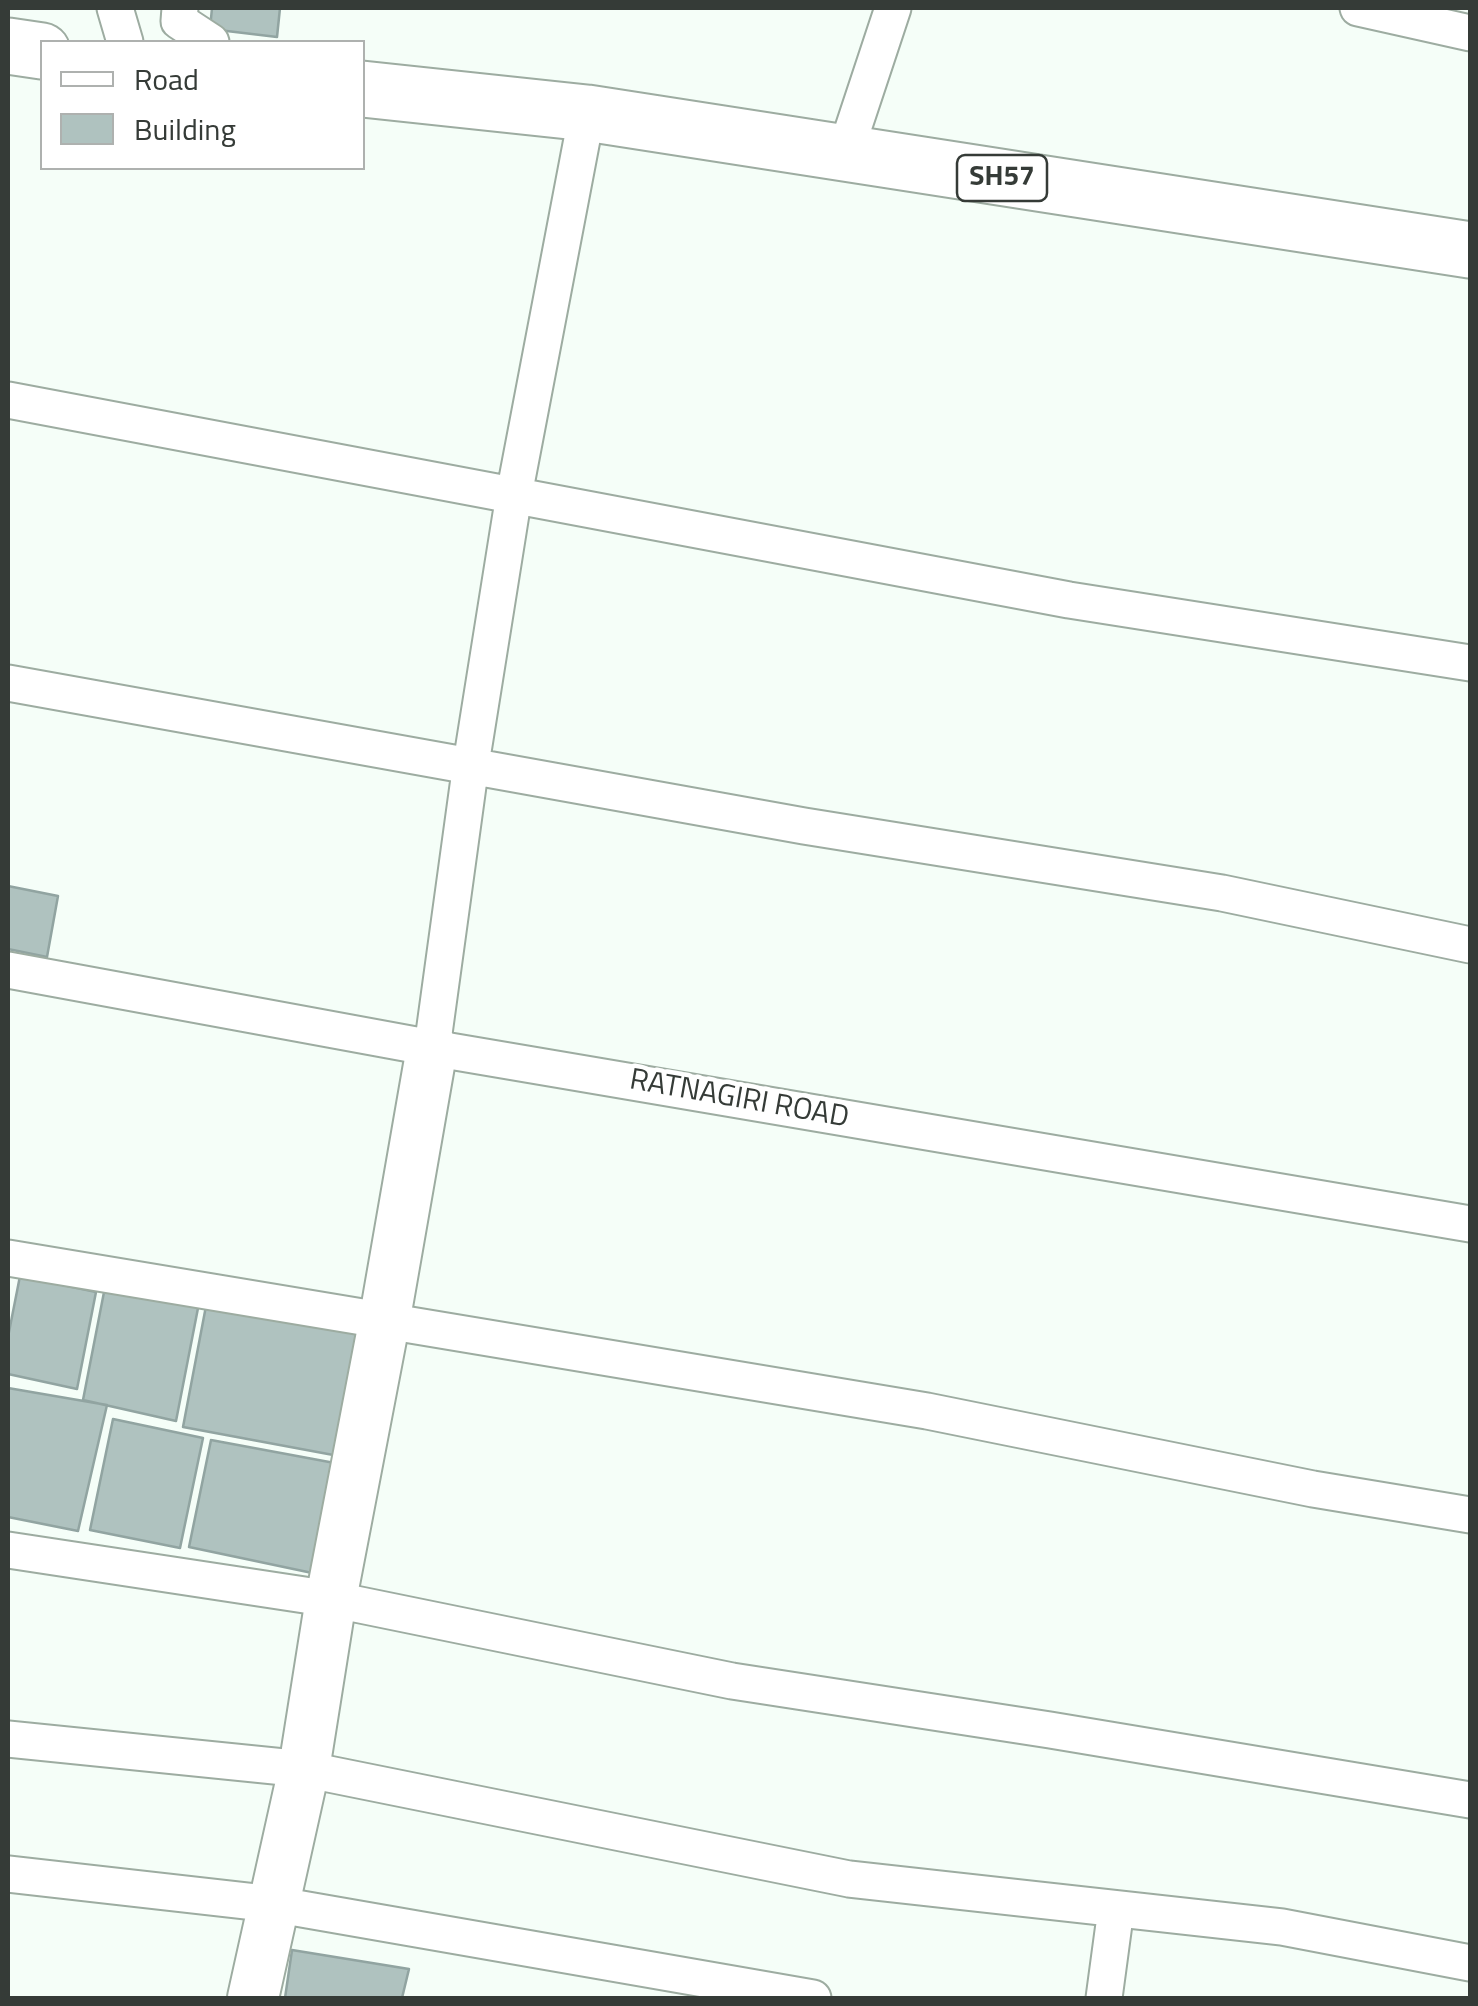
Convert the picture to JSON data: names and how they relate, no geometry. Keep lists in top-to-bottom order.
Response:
{
  "streets": {
    "main road": ["SH57"],
    "street": ["RATNAGIRI ROAD"]
  },
  "legend": ["Road", "Building"]
}
